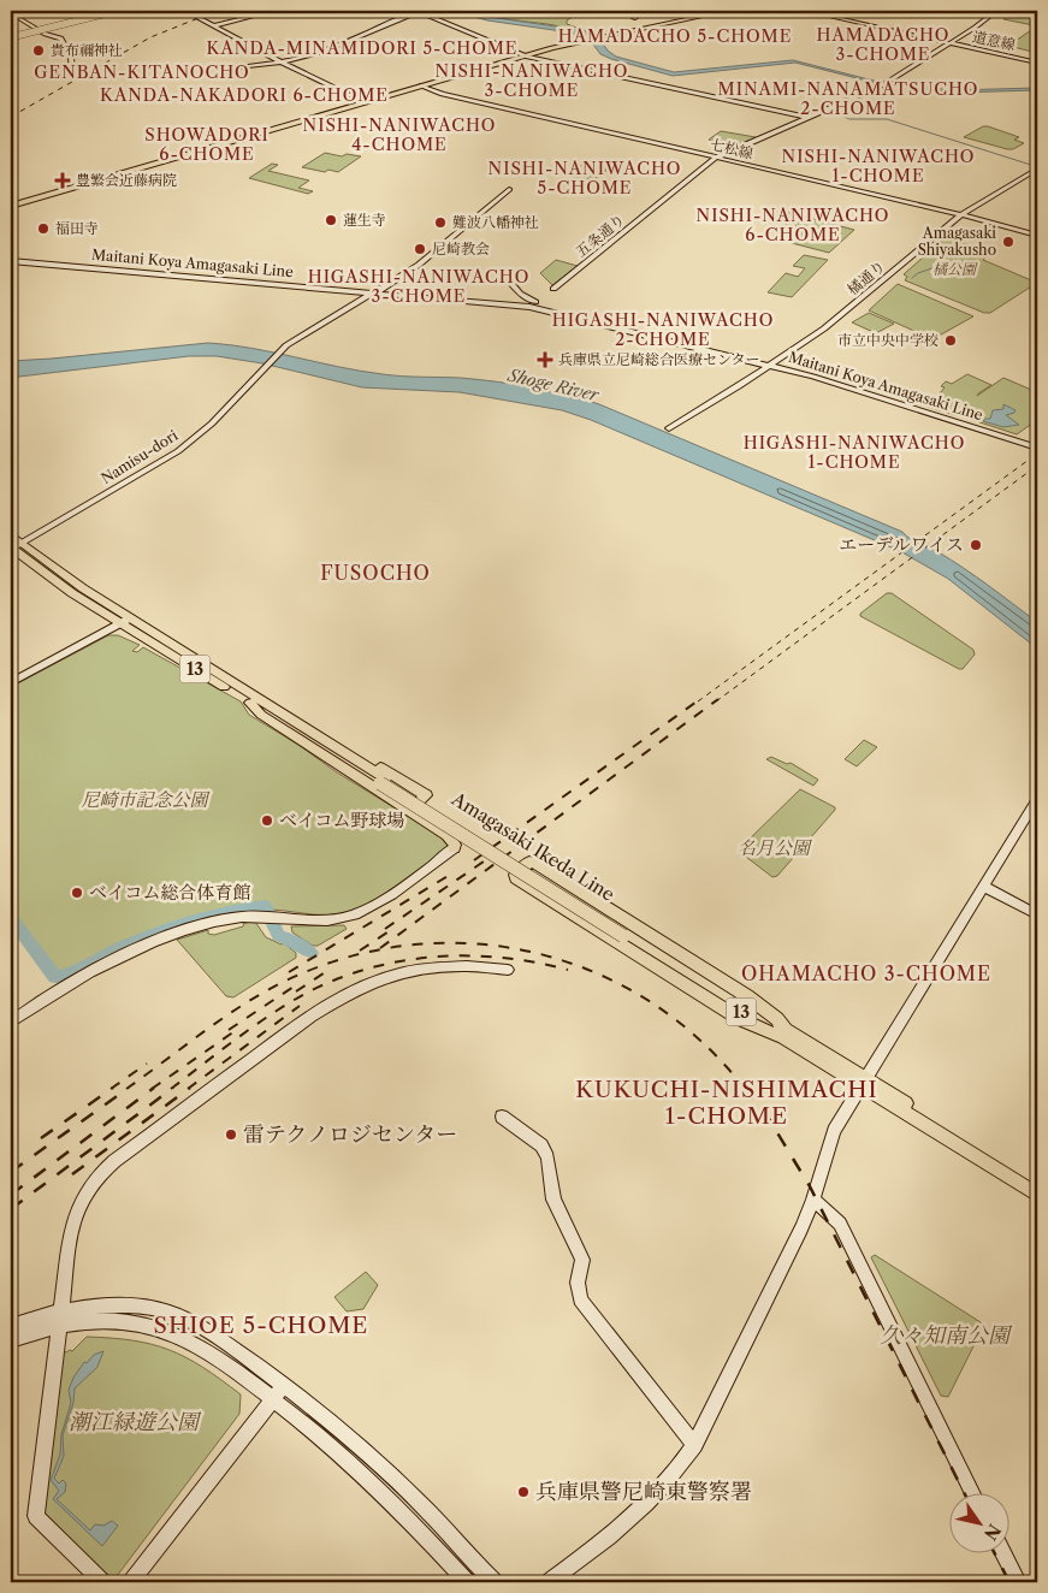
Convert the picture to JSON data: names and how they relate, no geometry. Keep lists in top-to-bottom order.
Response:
{
  "streets": {
    "main road": ["13", "Amagasaki Ikeda Line"],
    "street": [
      "道意線",
      "七松線",
      "五条通り",
      "Maitani Koya Amagasaki Line",
      "橘通り",
      "Namisu-dori"
    ]
  },
  "crossings": [
    ["道意線", "五条通り"],
    ["七松線", "五条通り"],
    ["七松線", "橘通り"],
    ["Maitani Koya Amagasaki Line", "橘通り"],
    ["Namisu-dori", "Amagasaki Ikeda Line"]
  ],
  "districts": [
    "HAMADACHO 3-CHOME",
    "HAMADACHO 5-CHOME",
    "KANDA-MINAMIDORI 5-CHOME",
    "NISHI-NANIWACHO 3-CHOME",
    "GENBAN-KITANOCHO",
    "MINAMI-NANAMATSUCHO 2-CHOME",
    "KANDA-NAKADORI 6-CHOME",
    "NISHI-NANIWACHO 4-CHOME",
    "SHOWADORI 6-CHOME",
    "NISHI-NANIWACHO 1-CHOME",
    "NISHI-NANIWACHO 5-CHOME",
    "NISHI-NANIWACHO 6-CHOME",
    "HIGASHI-NANIWACHO 3-CHOME",
    "HIGASHI-NANIWACHO 2-CHOME",
    "HIGASHI-NANIWACHO 1-CHOME",
    "FUSOCHO",
    "OHAMACHO 3-CHOME",
    "KUKUCHI-NISHIMACHI 1-CHOME",
    "SHIOE 5-CHOME"
  ],
  "water": ["Shoge River"],
  "parks": [
    "橘公園",
    "尼崎市記念公園",
    "名月公園",
    "久々知南公園",
    "潮江緑遊公園"
  ],
  "places": {
    "other": [
      "貴布禰神社",
      "蓮生寺",
      "難波八幡神社",
      "福田寺",
      "Amagasaki Shiyakusho",
      "尼崎教会",
      "市立中央中学校",
      "エーデルワイス",
      "ベイコム野球場",
      "ベイコム総合体育館",
      "雷テクノロジセンター",
      "兵庫県警尼崎東警察署"
    ],
    "health": ["豊繁会近藤病院", "兵庫県立尼崎総合医療センター"]
  },
  "north": "bottom right"
}
